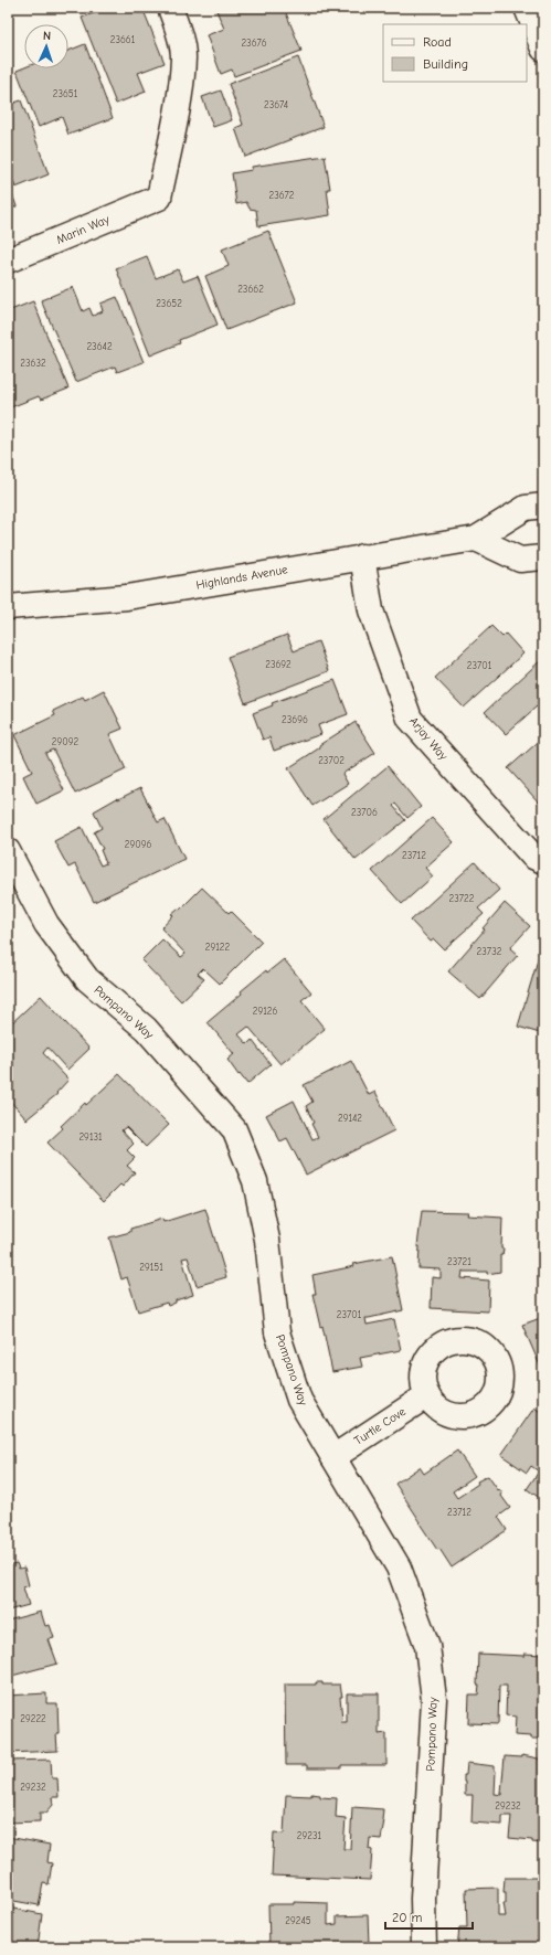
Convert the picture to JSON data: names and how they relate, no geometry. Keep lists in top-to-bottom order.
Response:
{
  "streets": {
    "street": [
      "Marin Way",
      "Highlands Avenue",
      "Arjay Way",
      "Pompano Way",
      "Turtle Cove"
    ]
  },
  "crossings": [
    ["Highlands Avenue", "Arjay Way"],
    ["Pompano Way", "Turtle Cove"]
  ],
  "house_numbers": [
    "23661",
    "23676",
    "23651",
    "23674",
    "23672",
    "23662",
    "23652",
    "23642",
    "23632",
    "23692",
    "23701",
    "23696",
    "29092",
    "23702",
    "23706",
    "29096",
    "23712",
    "23722",
    "29122",
    "23732",
    "29126",
    "29142",
    "29131",
    "23721",
    "29151",
    "23701",
    "23712",
    "29222",
    "29232",
    "29232",
    "29231",
    "29245"
  ],
  "legend": ["Road", "Building"],
  "scale_bar": "20 m",
  "north": "top"
}
